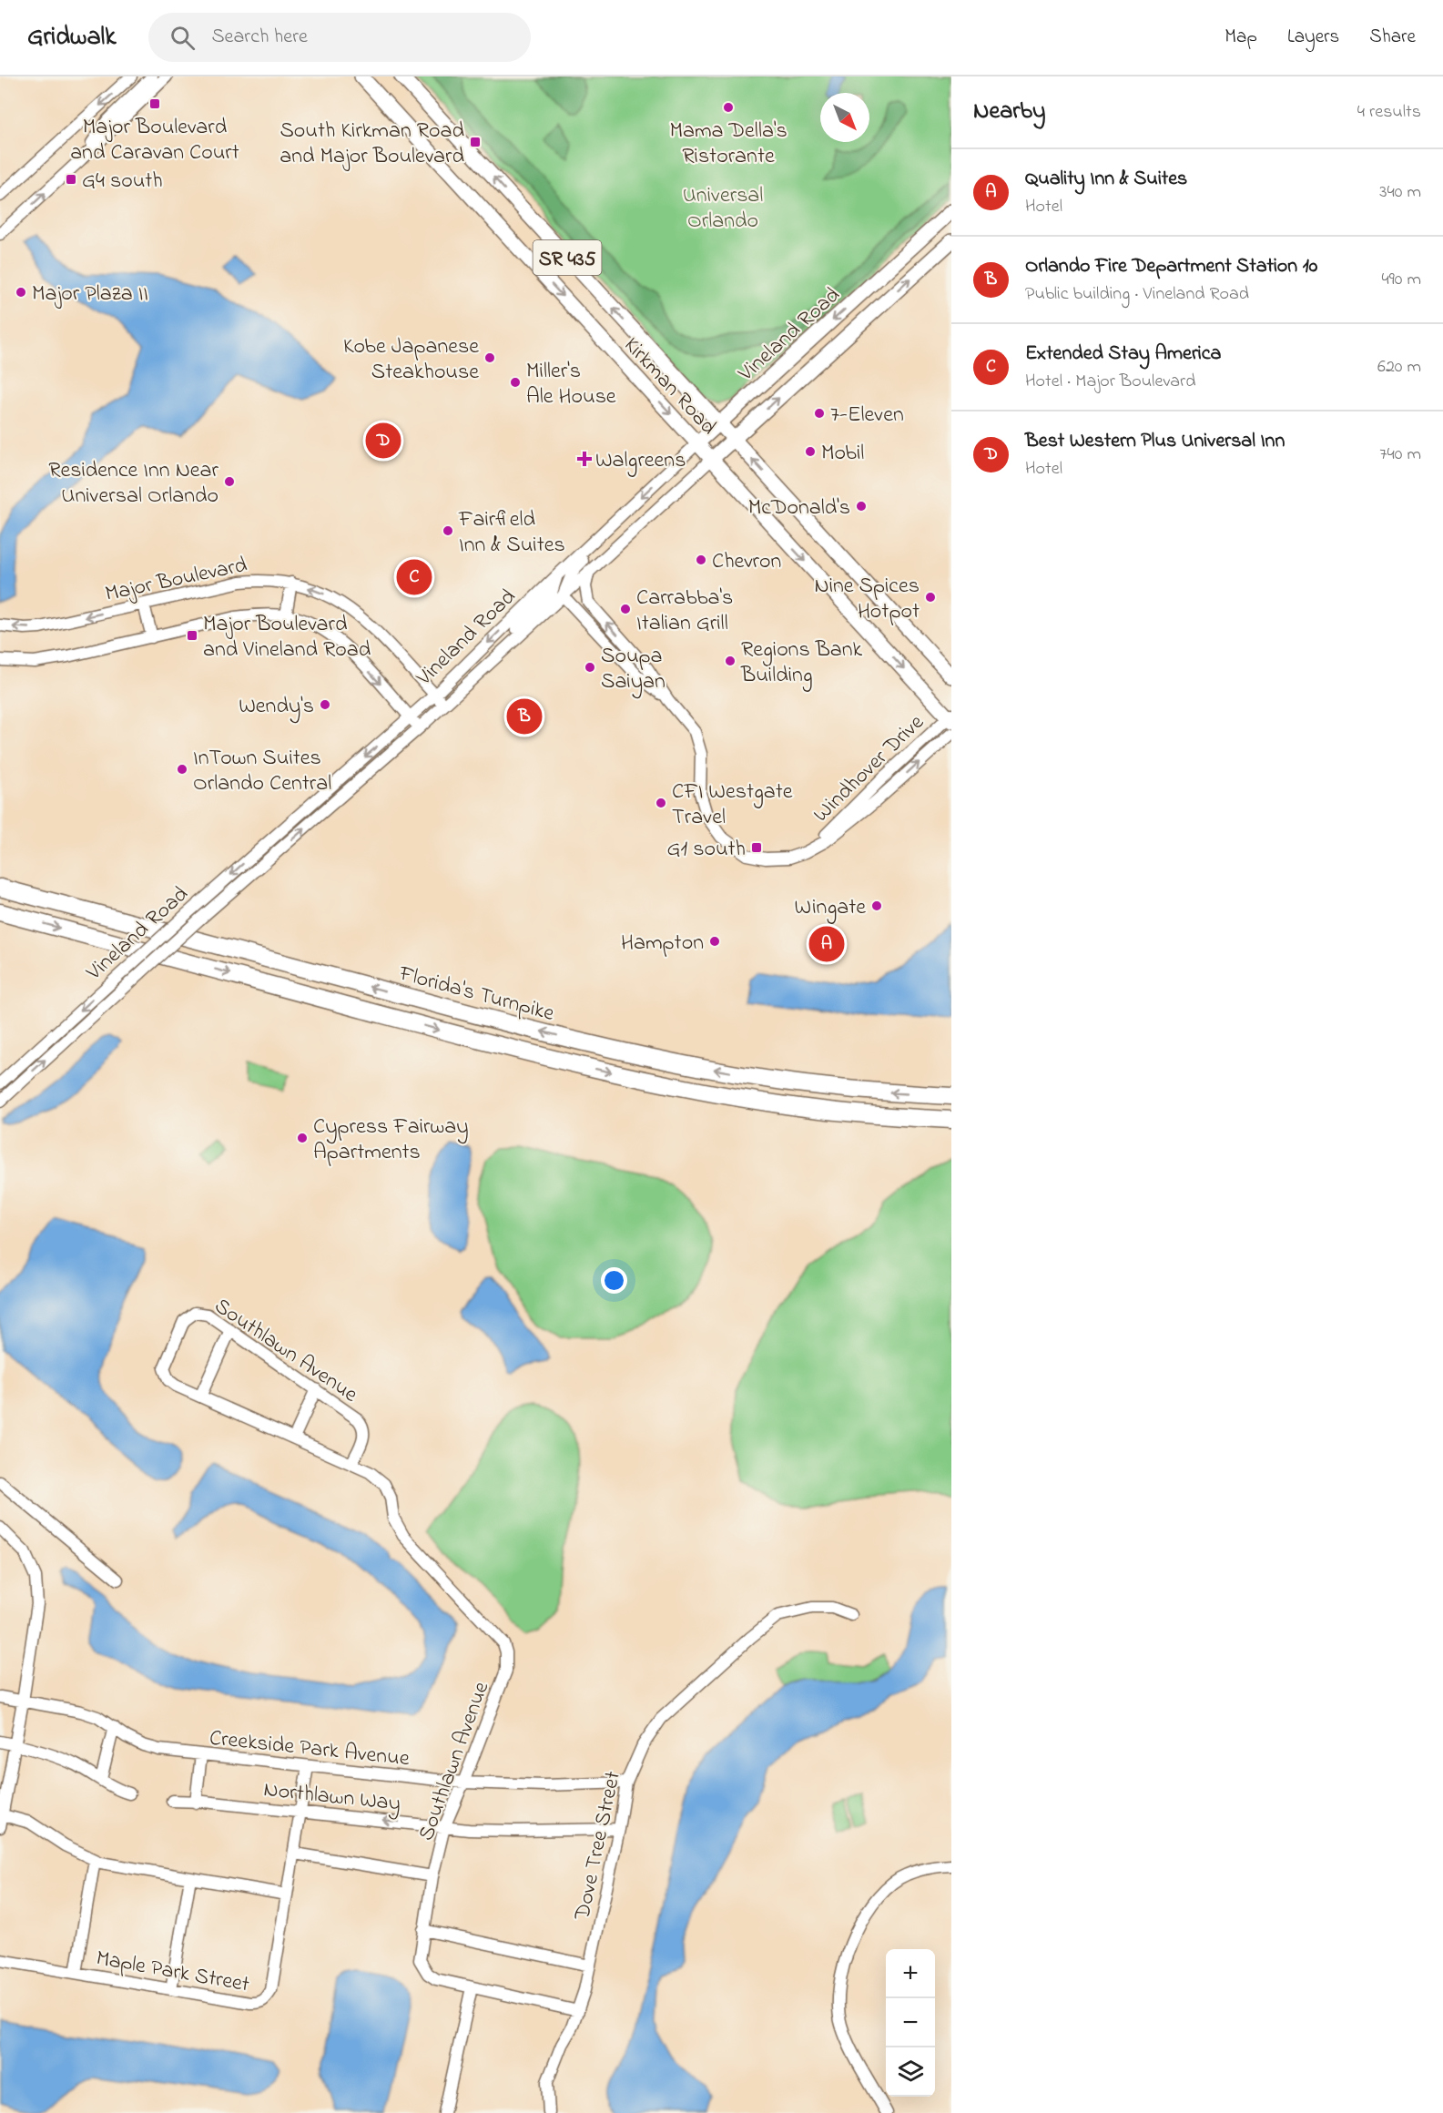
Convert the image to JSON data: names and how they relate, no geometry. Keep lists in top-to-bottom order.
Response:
{
  "streets": {
    "highway": ["Florida's Turnpike"],
    "main road": ["SR 435", "Vineland Road", "Kirkman Road"],
    "street": [
      "Major Boulevard",
      "Windhover Drive",
      "Southlawn Avenue",
      "Creekside Park Avenue",
      "Northlawn Way",
      "Dove Tree Street",
      "Maple Park Street"
    ]
  },
  "crossings": [
    ["Vineland Road", "Kirkman Road"],
    ["Vineland Road", "Major Boulevard"],
    ["Vineland Road", "Windhover Drive"],
    ["Kirkman Road", "Windhover Drive"],
    ["Southlawn Avenue", "Creekside Park Avenue"],
    ["Southlawn Avenue", "Northlawn Way"],
    ["Southlawn Avenue", "Dove Tree Street"],
    ["Creekside Park Avenue", "Dove Tree Street"],
    ["Creekside Park Avenue", "Maple Park Street"],
    ["Northlawn Way", "Dove Tree Street"],
    ["Northlawn Way", "Maple Park Street"]
  ],
  "parks": ["Universal Orlando"],
  "places": {
    "transit": [
      "Major Boulevard and Caravan Court",
      "South Kirkman Road and Major Boulevard",
      "G4 south",
      "Major Boulevard and Vineland Road",
      "G1 south"
    ],
    "other": [
      "Mama Della's Ristorante",
      "Major Plaza II",
      "Kobe Japanese Steakhouse",
      "Miller's Ale House",
      "7-Eleven",
      "Mobil",
      "Residence Inn Near Universal Orlando",
      "McDonald's",
      "Fairfield Inn & Suites",
      "Chevron",
      "Nine Spices Hotpot",
      "Carrabba's Italian Grill",
      "Regions Bank Building",
      "Soupa Saiyan",
      "Wendy's",
      "InTown Suites Orlando Central",
      "CFI Westgate Travel",
      "Wingate",
      "Hampton",
      "Cypress Fairway Apartments"
    ],
    "health": ["Walgreens"]
  },
  "north": "bottom right",
  "page": {
    "header": "Gridwalk",
    "search": "Search here",
    "nav": ["Map", "Layers", "Share"],
    "heading": ["Nearby", "4 results"],
    "list": [
      {
        "mark": "A",
        "name": "Quality Inn & Suites",
        "note": "Hotel",
        "value": "340 m"
      },
      {
        "mark": "B",
        "name": "Orlando Fire Department Station 10",
        "note": "Public building · Vineland Road",
        "value": "490 m"
      },
      {
        "mark": "C",
        "name": "Extended Stay America",
        "note": "Hotel · Major Boulevard",
        "value": "620 m"
      },
      {
        "mark": "D",
        "name": "Best Western Plus Universal Inn",
        "note": "Hotel",
        "value": "740 m"
      }
    ],
    "pins": [
      "D",
      "C",
      "B",
      "A"
    ],
    "map_buttons": ["+", "−"]
  }
}
